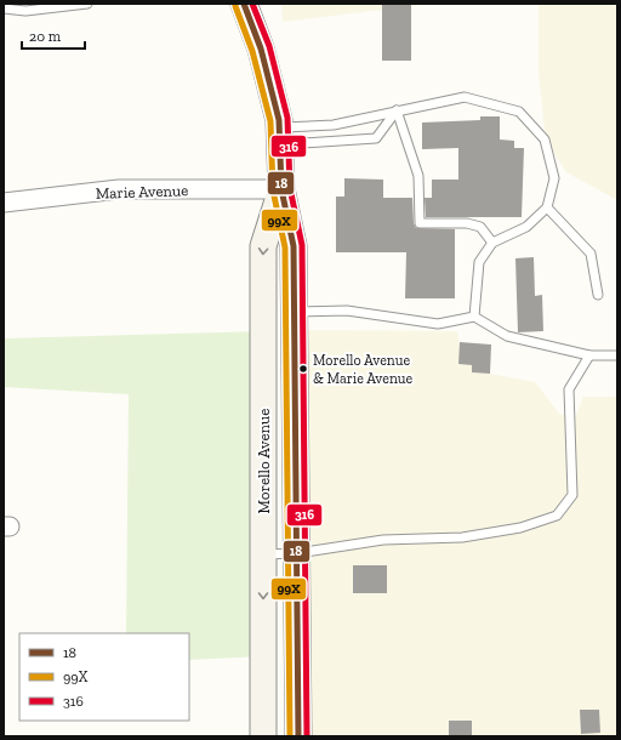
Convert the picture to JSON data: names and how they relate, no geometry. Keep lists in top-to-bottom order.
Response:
{
  "streets": {
    "street": ["Marie Avenue", "Morello Avenue"]
  },
  "crossings": [
    ["Marie Avenue", "Morello Avenue"]
  ],
  "places": ["Morello Avenue & Marie Avenue"],
  "lines": ["transit line 18", "transit line 316", "transit line 99X"],
  "legend": ["18", "99X", "316"],
  "scale_bar": "20 m"
}
